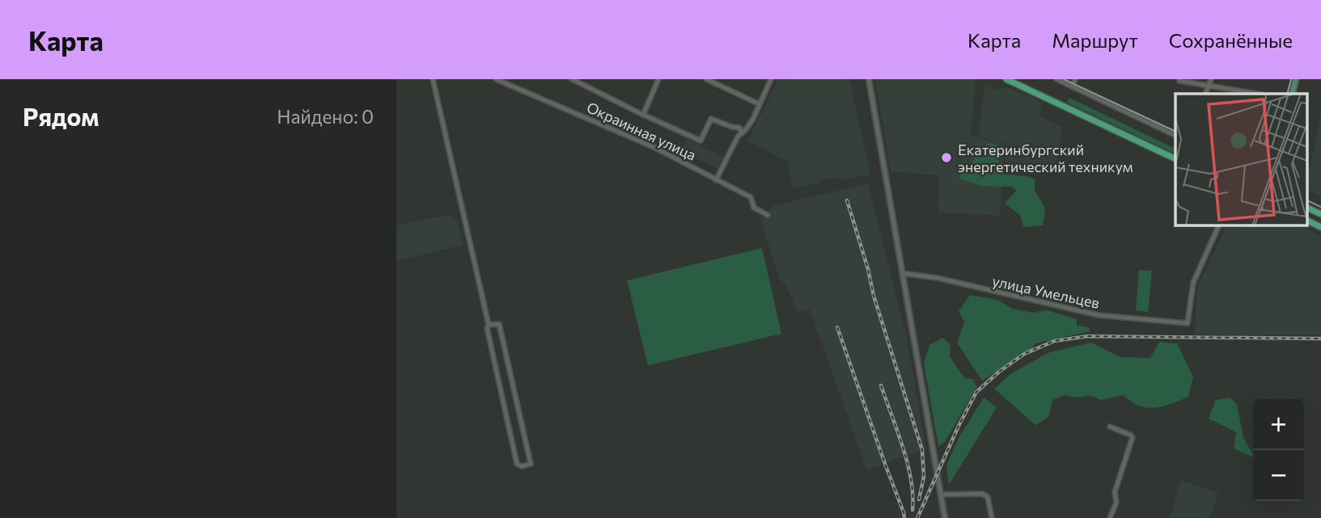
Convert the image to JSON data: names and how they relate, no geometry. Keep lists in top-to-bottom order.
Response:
{
  "streets": {
    "street": ["Окраинная улица", "улица Умельцев"]
  },
  "places": ["Екатеринбургский энергетический техникум"],
  "page": {
    "header": "Карта",
    "nav": ["Карта", "Маршрут", "Сохранённые"],
    "heading": ["Рядом", "Найдено: 0"],
    "map_buttons": ["+", "−"]
  }
}
